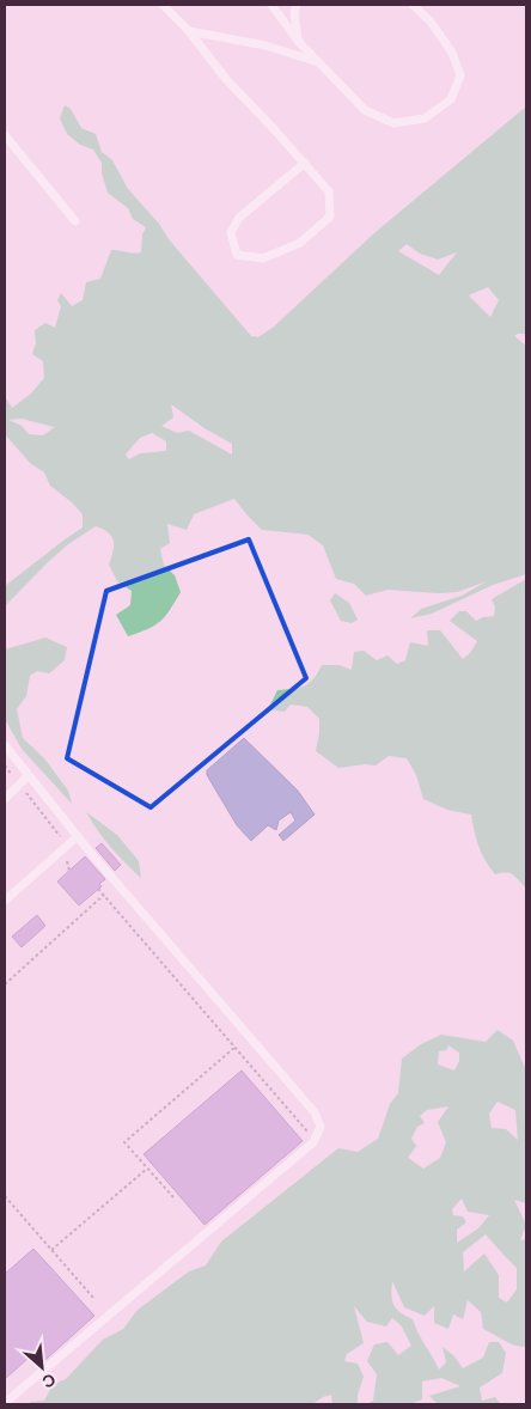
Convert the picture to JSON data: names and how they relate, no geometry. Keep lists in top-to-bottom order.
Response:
{
  "north": "bottom right"
}
